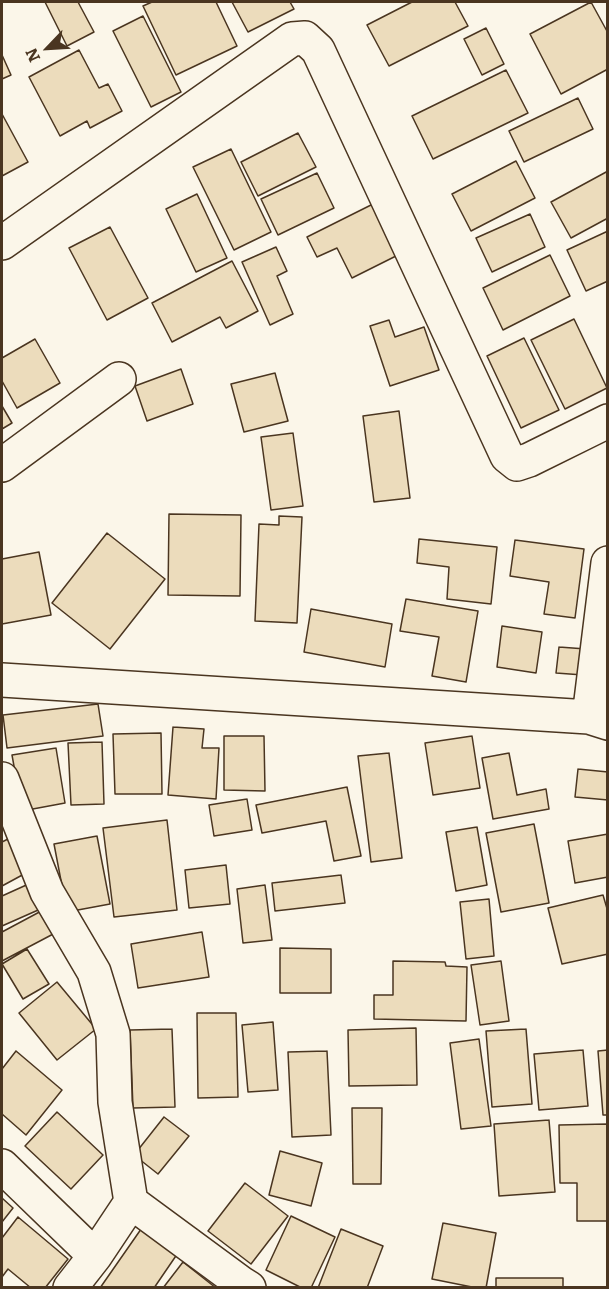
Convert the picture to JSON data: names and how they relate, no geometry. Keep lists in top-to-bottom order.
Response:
{
  "north": "bottom left"
}
